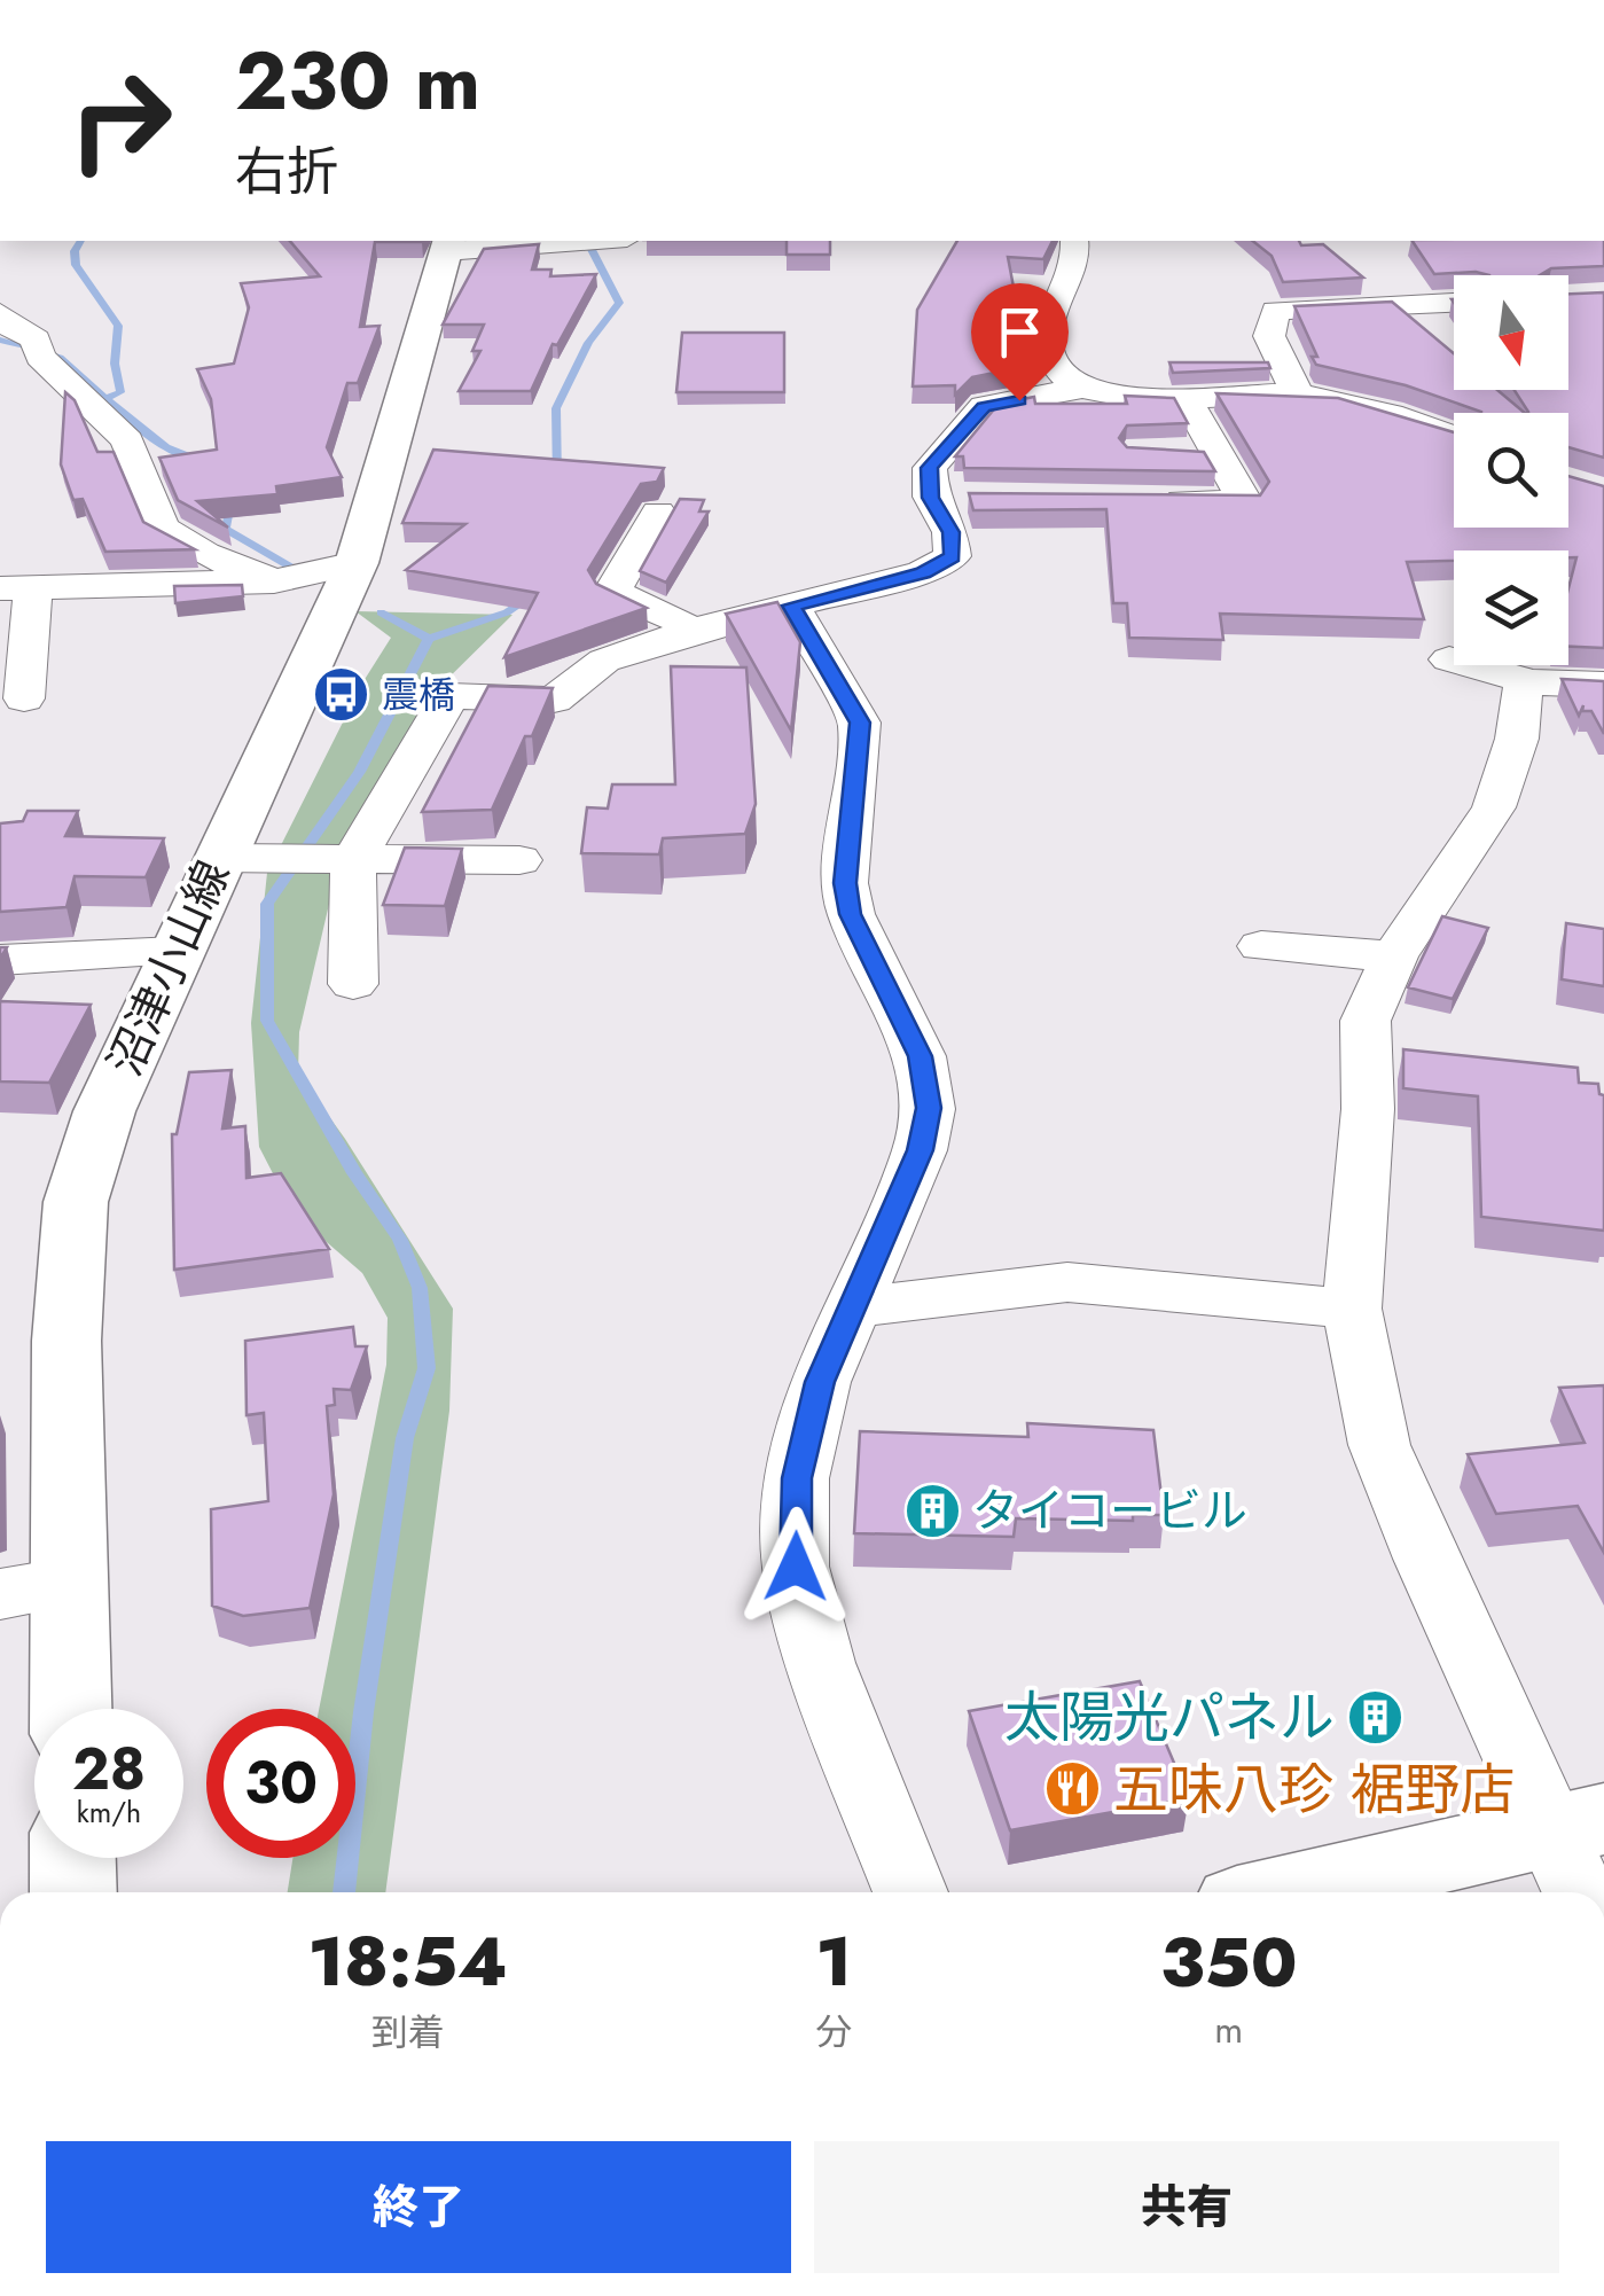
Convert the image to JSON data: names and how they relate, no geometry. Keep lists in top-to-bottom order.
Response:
{
  "streets": {
    "main road": ["沼津小山線"]
  },
  "places": {
    "bus stop": ["震橋"],
    "building": ["タイコービル", "太陽光パネル"],
    "restaurant": ["五味八珍 裾野店"]
  },
  "north": "bottom",
  "page": {
    "turn": ["230 m", "右折"],
    "speed": "28 km/h",
    "limit": "30",
    "eta": [
      "18:54",
      "到着",
      "1",
      "分",
      "350",
      "m"
    ],
    "buttons": ["終了", "共有"]
  }
}
